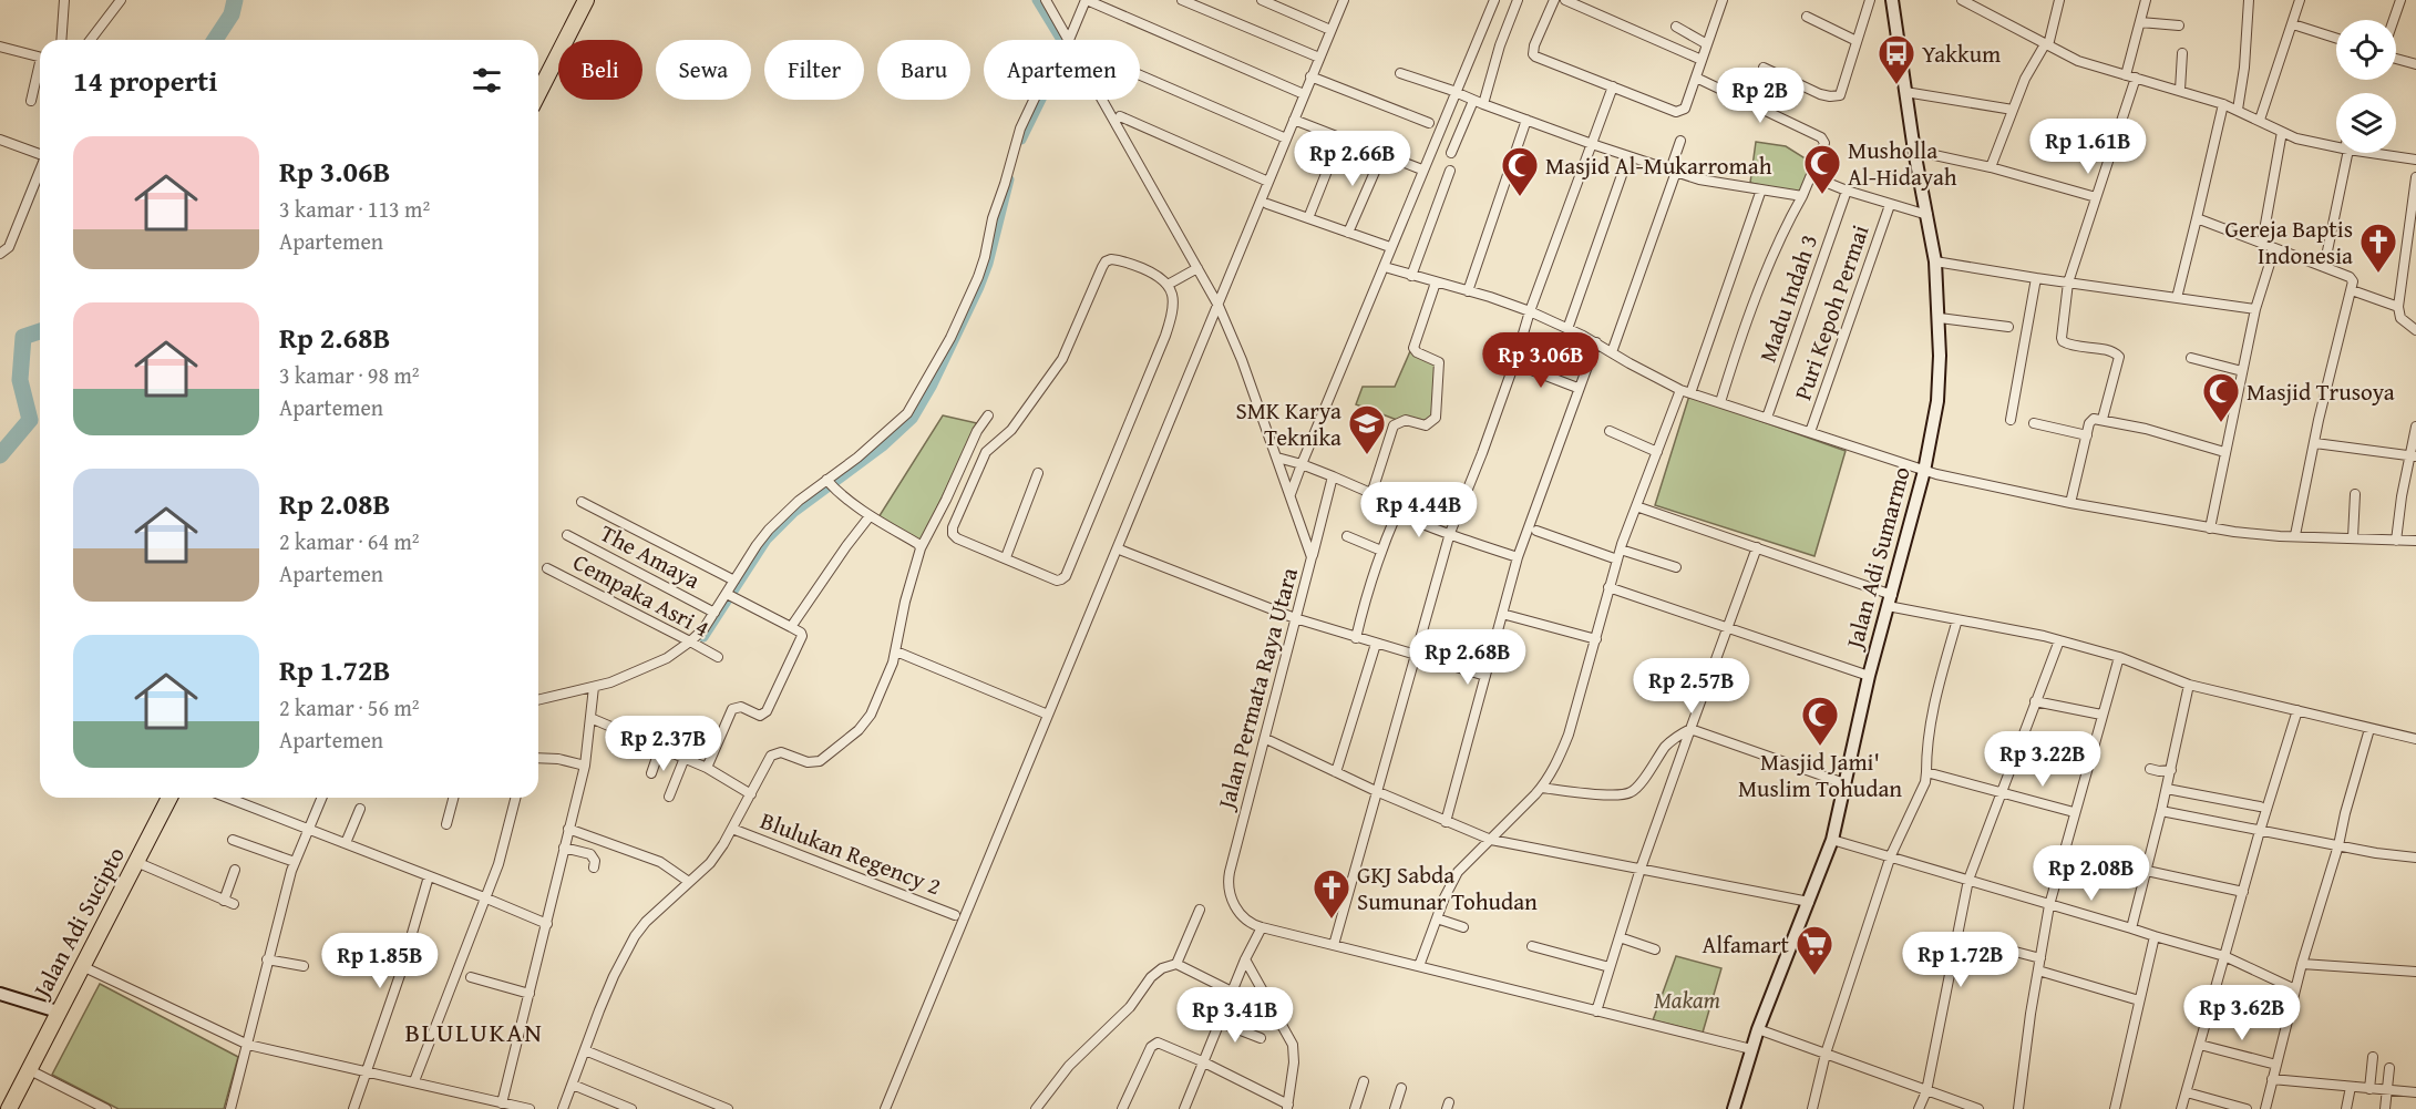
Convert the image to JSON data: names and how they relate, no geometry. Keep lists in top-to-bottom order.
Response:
{
  "streets": {
    "highway": ["Jalan Adi Sucipto"],
    "main road": ["Jalan Adi Sumarmo"],
    "street": [
      "Madu Indah 3",
      "Puri Kepoh Permai",
      "The Amaya",
      "Cempaka Asri 4",
      "Jalan Permata Raya Utara",
      "Blulukan Regency 2"
    ]
  },
  "crossings": [
    ["Jalan Adi Sumarmo", "Jalan Permata Raya Utara"]
  ],
  "districts": ["BLULUKAN"],
  "parks": ["Makam"],
  "places": {
    "bus stop": ["Yakkum"],
    "mosque": [
      "Musholla Al-Hidayah",
      "Masjid Al-Mukarromah",
      "Masjid Trusoya",
      "Masjid Jami' Muslim Tohudan"
    ],
    "church": ["Gereja Baptis Indonesia", "GKJ Sabda Sumunar Tohudan"],
    "school or university": ["SMK Karya Teknika"],
    "supermarket": ["Alfamart"]
  },
  "page": {
    "chip": [
      "Beli",
      "Sewa",
      "Filter",
      "Baru",
      "Apartemen"
    ],
    "heading": "14 properti",
    "price": [
      "Rp 2B",
      "Rp 1.61B",
      "Rp 2.66B",
      "Rp 3.06B",
      "Rp 4.44B",
      "Rp 2.68B",
      "Rp 2.57B",
      "Rp 2.37B",
      "Rp 3.22B",
      "Rp 2.08B",
      "Rp 1.72B",
      "Rp 1.85B",
      "Rp 3.62B",
      "Rp 3.41B"
    ],
    "list": [
      {
        "name": "Rp 3.06B",
        "note": "3 kamar · 113 m² · Apartemen"
      },
      {
        "name": "Rp 2.68B",
        "note": "3 kamar · 98 m² · Apartemen"
      },
      {
        "name": "Rp 2.08B",
        "note": "2 kamar · 64 m² · Apartemen"
      },
      {
        "name": "Rp 1.72B",
        "note": "2 kamar · 56 m² · Apartemen"
      }
    ]
  }
}
